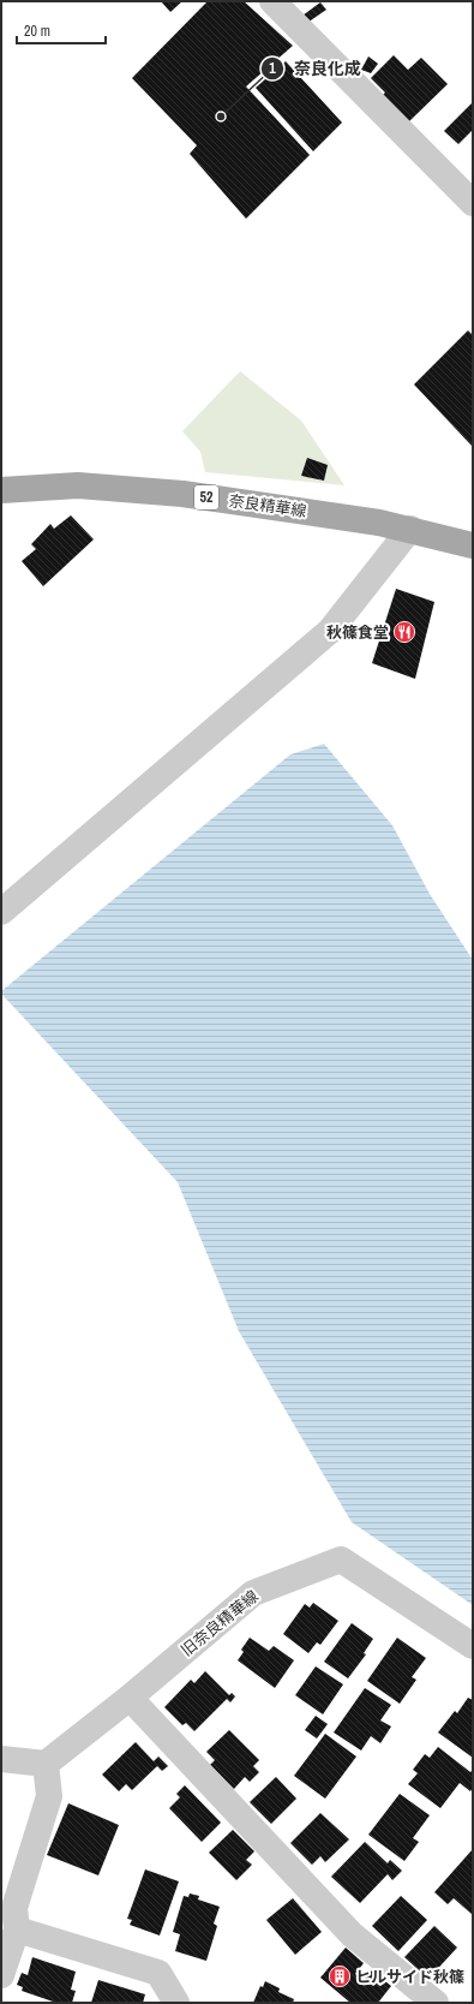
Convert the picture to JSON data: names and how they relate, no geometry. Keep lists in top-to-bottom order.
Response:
{
  "streets": {
    "main road": ["52", "奈良精華線"],
    "street": ["旧奈良精華線"]
  },
  "places": {
    "other": ["奈良化成"],
    "restaurant": ["秋篠食堂"],
    "building": ["ヒルサイド秋篠"]
  },
  "scale_bar": "20 m"
}
